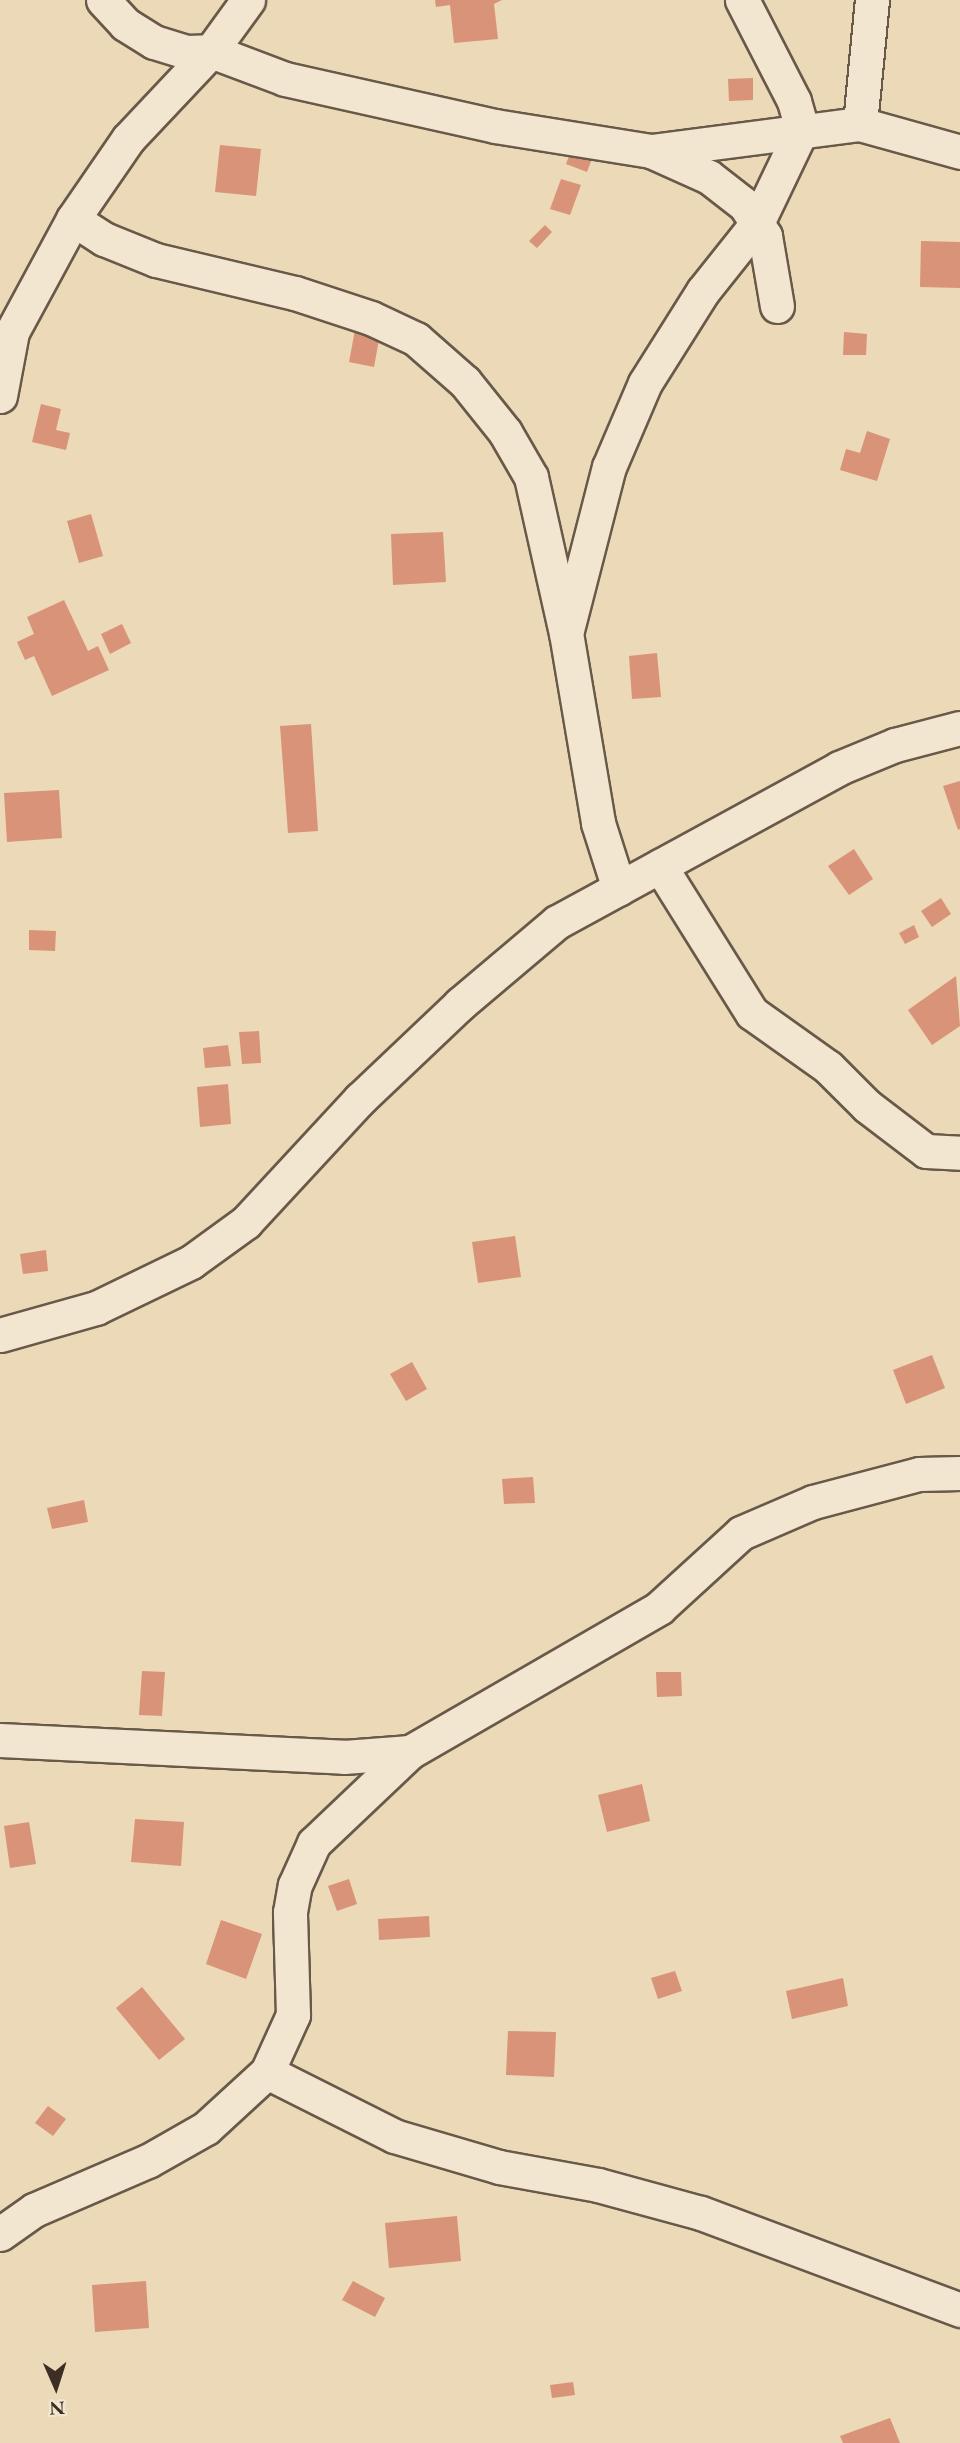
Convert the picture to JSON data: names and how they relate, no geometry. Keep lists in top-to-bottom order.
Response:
{
  "north": "bottom"
}
